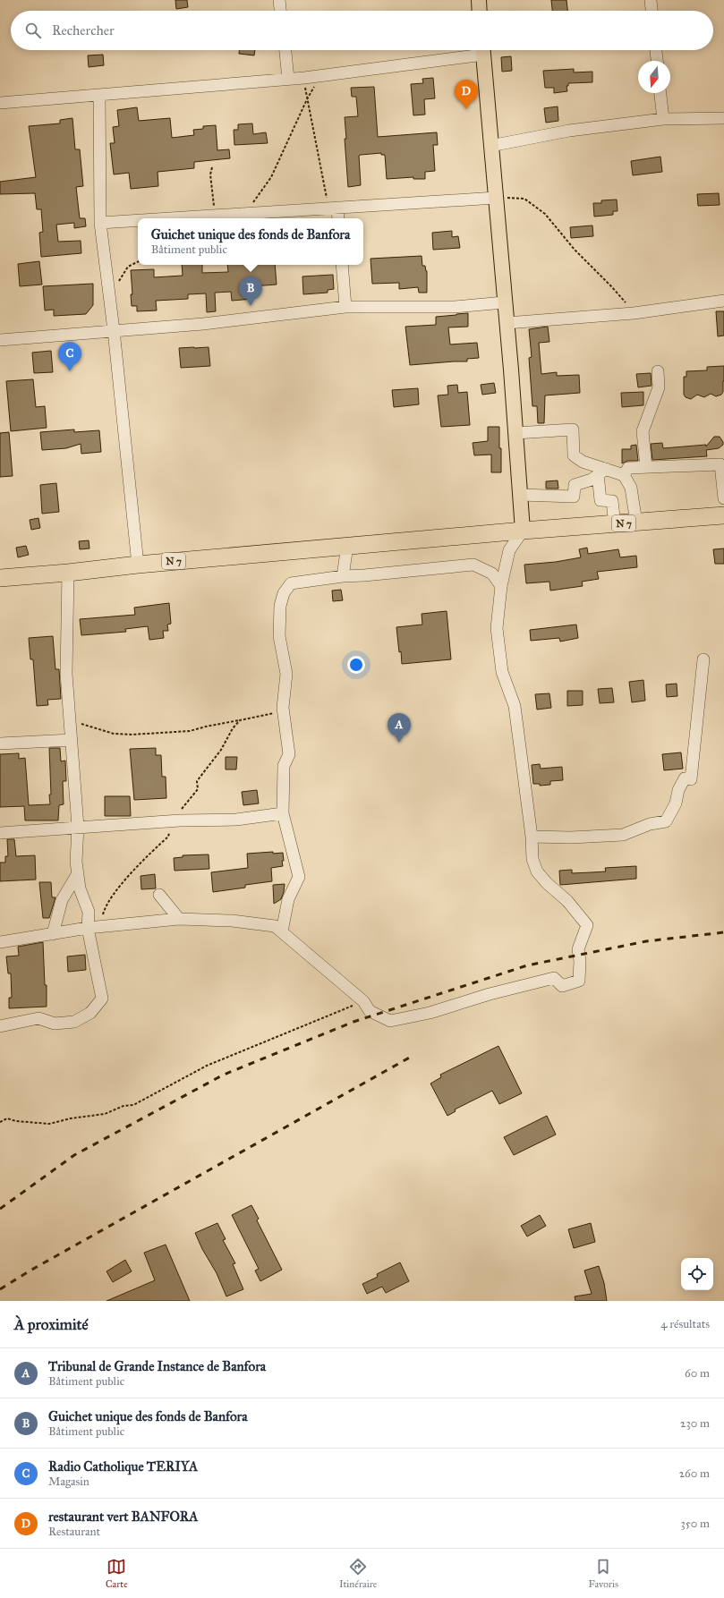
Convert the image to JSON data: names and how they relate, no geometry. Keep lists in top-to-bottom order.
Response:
{
  "streets": {
    "highway": ["N 7"]
  },
  "north": "bottom",
  "page": {
    "search": "Rechercher",
    "pins": [
      "D",
      "B",
      "C",
      "A"
    ],
    "popup": ["Guichet unique des fonds de Banfora", "Bâtiment public"],
    "heading": ["À proximité", "4 résultats"],
    "list": [
      {
        "mark": "A",
        "name": "Tribunal de Grande Instance de Banfora",
        "note": "Bâtiment public",
        "value": "60 m"
      },
      {
        "mark": "B",
        "name": "Guichet unique des fonds de Banfora",
        "note": "Bâtiment public",
        "value": "230 m"
      },
      {
        "mark": "C",
        "name": "Radio Catholique TERIYA",
        "note": "Magasin",
        "value": "260 m"
      },
      {
        "mark": "D",
        "name": "restaurant vert BANFORA",
        "note": "Restaurant",
        "value": "350 m"
      }
    ],
    "nav": ["Carte", "Itinéraire", "Favoris"]
  }
}
